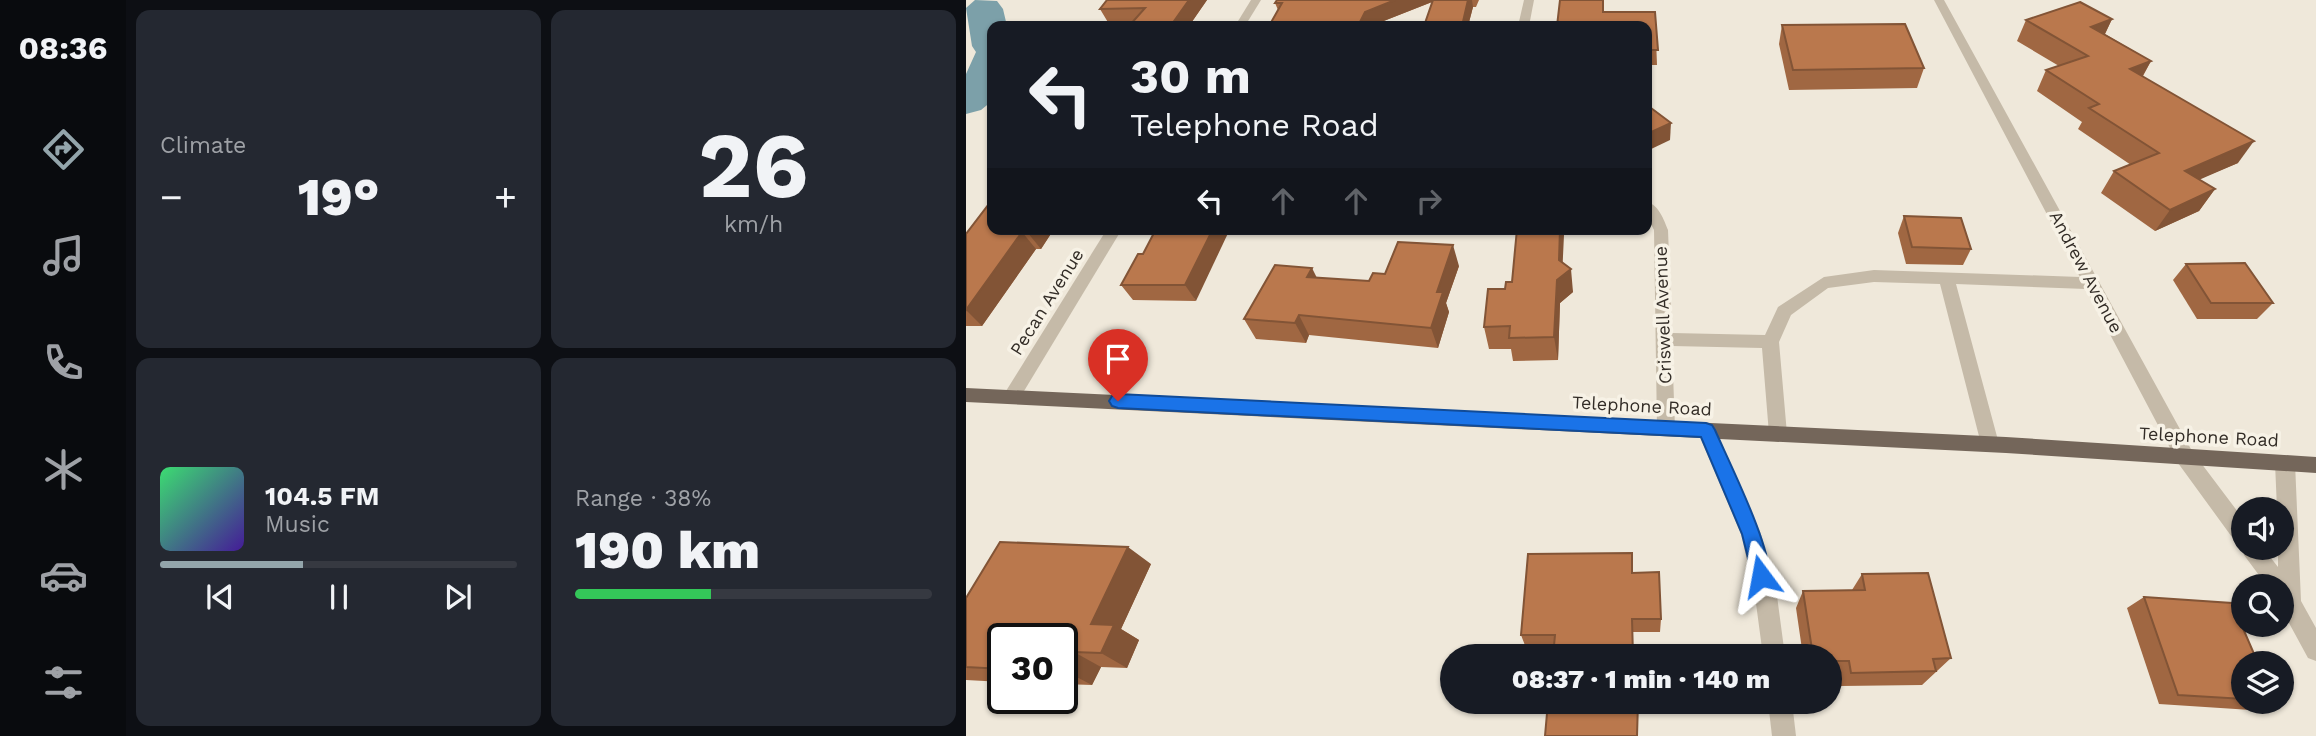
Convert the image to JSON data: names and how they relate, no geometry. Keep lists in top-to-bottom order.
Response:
{
  "streets": {
    "main road": ["Telephone Road"],
    "street": ["Andrew Avenue", "Pecan Avenue", "Criswell Avenue"]
  },
  "crossings": [
    ["Andrew Avenue", "Telephone Road"],
    ["Pecan Avenue", "Telephone Road"],
    ["Criswell Avenue", "Telephone Road"]
  ],
  "page": {
    "tabs": "08:36",
    "tile": [
      "Climate",
      ["26", "km/h"],
      ["Range · 38%", "190 km"]
    ],
    "turn": ["30 m", "Telephone Road"],
    "heat": ["−", "19°", "+"],
    "song": ["104.5 FM", "Music"],
    "limit": "30",
    "trip": "08:37 · 1 min · 140 m"
  }
}
